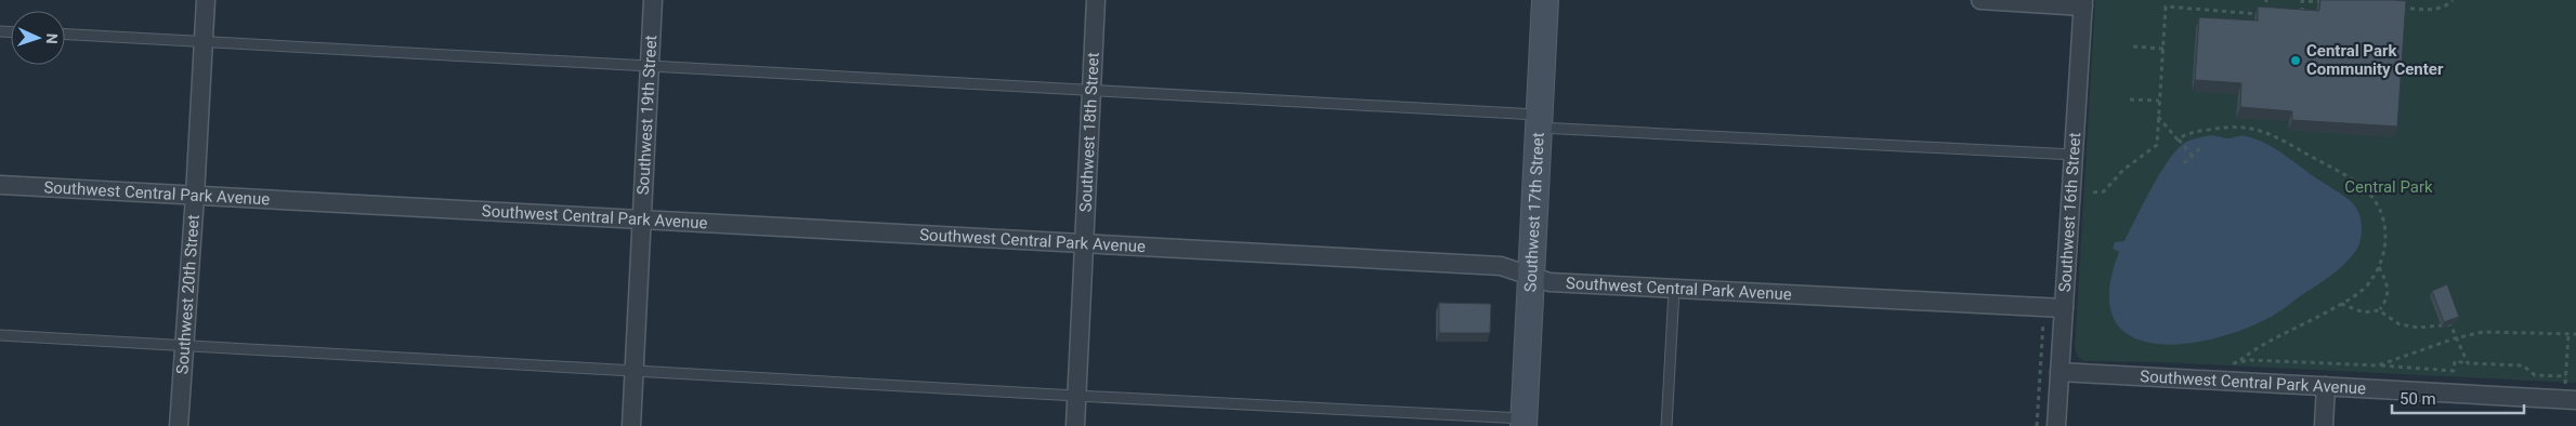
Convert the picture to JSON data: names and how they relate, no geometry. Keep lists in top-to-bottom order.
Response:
{
  "streets": {
    "main road": ["Southwest 17th Street"],
    "street": [
      "Southwest 19th Street",
      "Southwest 18th Street",
      "Southwest Central Park Avenue",
      "Southwest 16th Street",
      "Southwest 20th Street"
    ]
  },
  "crossings": [
    ["Southwest 19th Street", "Southwest Central Park Avenue"],
    ["Southwest 18th Street", "Southwest Central Park Avenue"],
    ["Southwest Central Park Avenue", "Southwest 17th Street"],
    ["Southwest Central Park Avenue", "Southwest 16th Street"],
    ["Southwest Central Park Avenue", "Southwest 20th Street"]
  ],
  "parks": ["Central Park"],
  "places": ["Central Park Community Center"],
  "scale_bar": "50 m",
  "north": "right"
}
